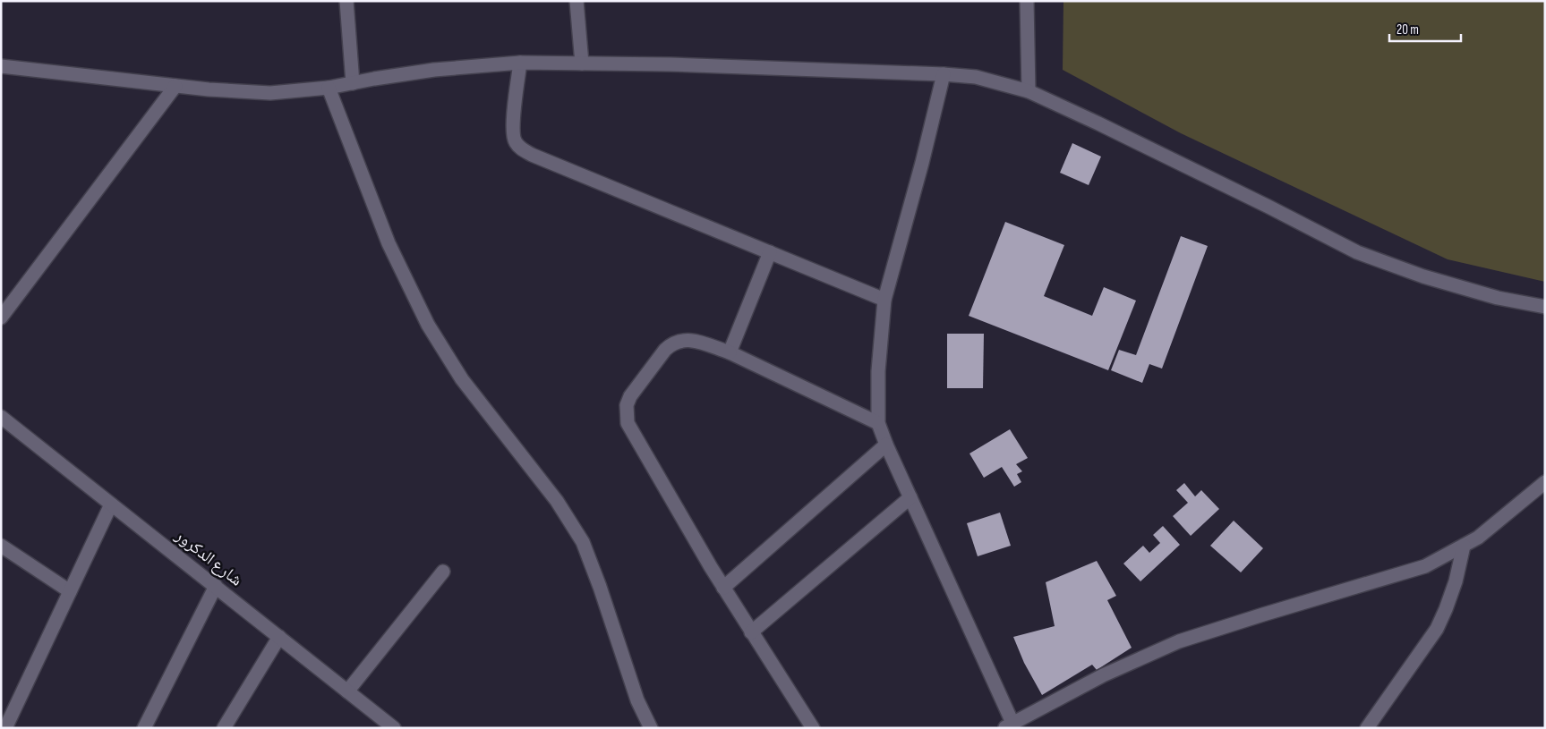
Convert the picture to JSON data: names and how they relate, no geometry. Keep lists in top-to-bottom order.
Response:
{
  "streets": {
    "street": ["شارع الدكرور"]
  },
  "scale_bar": "20 m"
}
